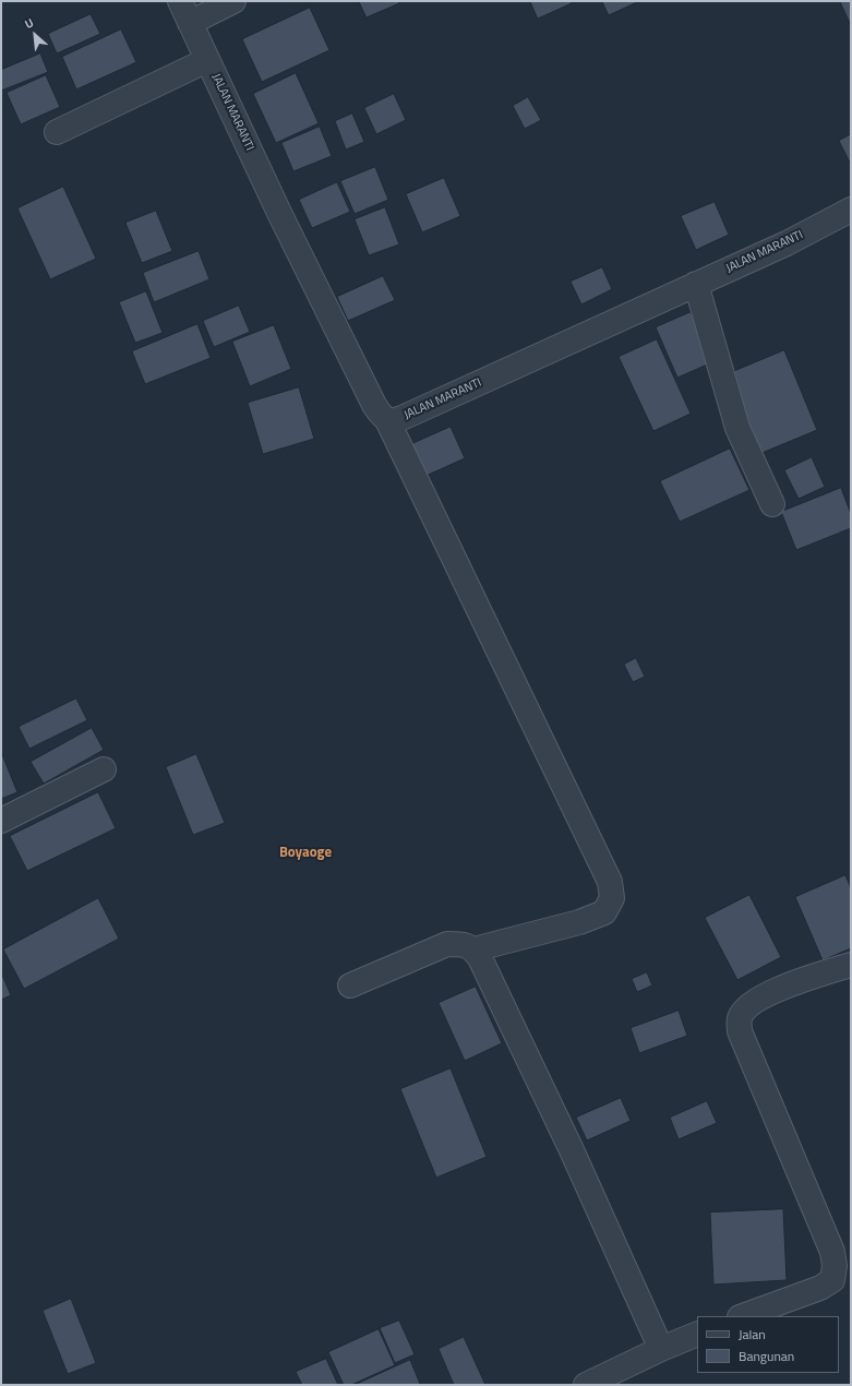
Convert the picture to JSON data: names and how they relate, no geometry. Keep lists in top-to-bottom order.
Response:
{
  "streets": {
    "street": ["JALAN MARANTI"]
  },
  "districts": ["Boyaoge"],
  "legend": ["Jalan", "Bangunan"],
  "north": "top left"
}
